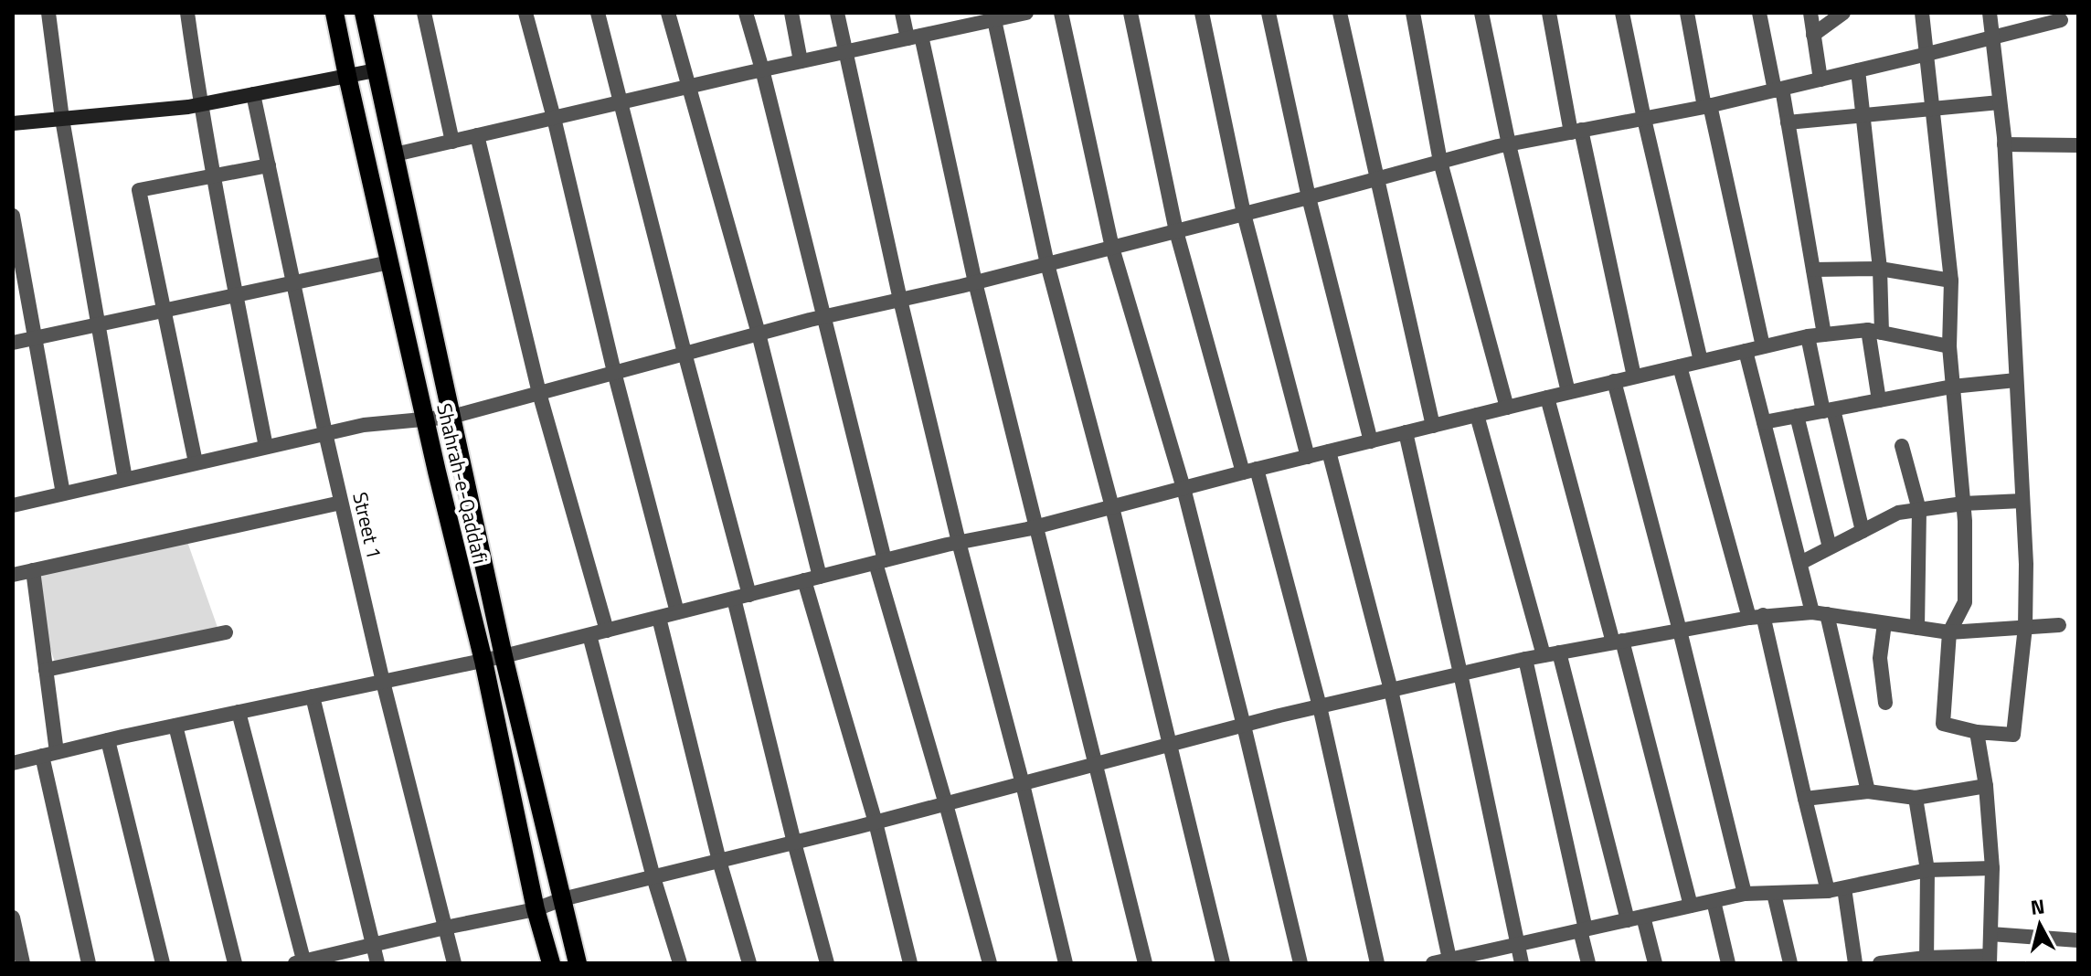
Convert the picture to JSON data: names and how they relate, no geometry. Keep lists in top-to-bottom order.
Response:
{
  "streets": {
    "main road": ["Shahrah-e-Qaddafi"],
    "street": ["Street 1"]
  },
  "north": "top"
}
